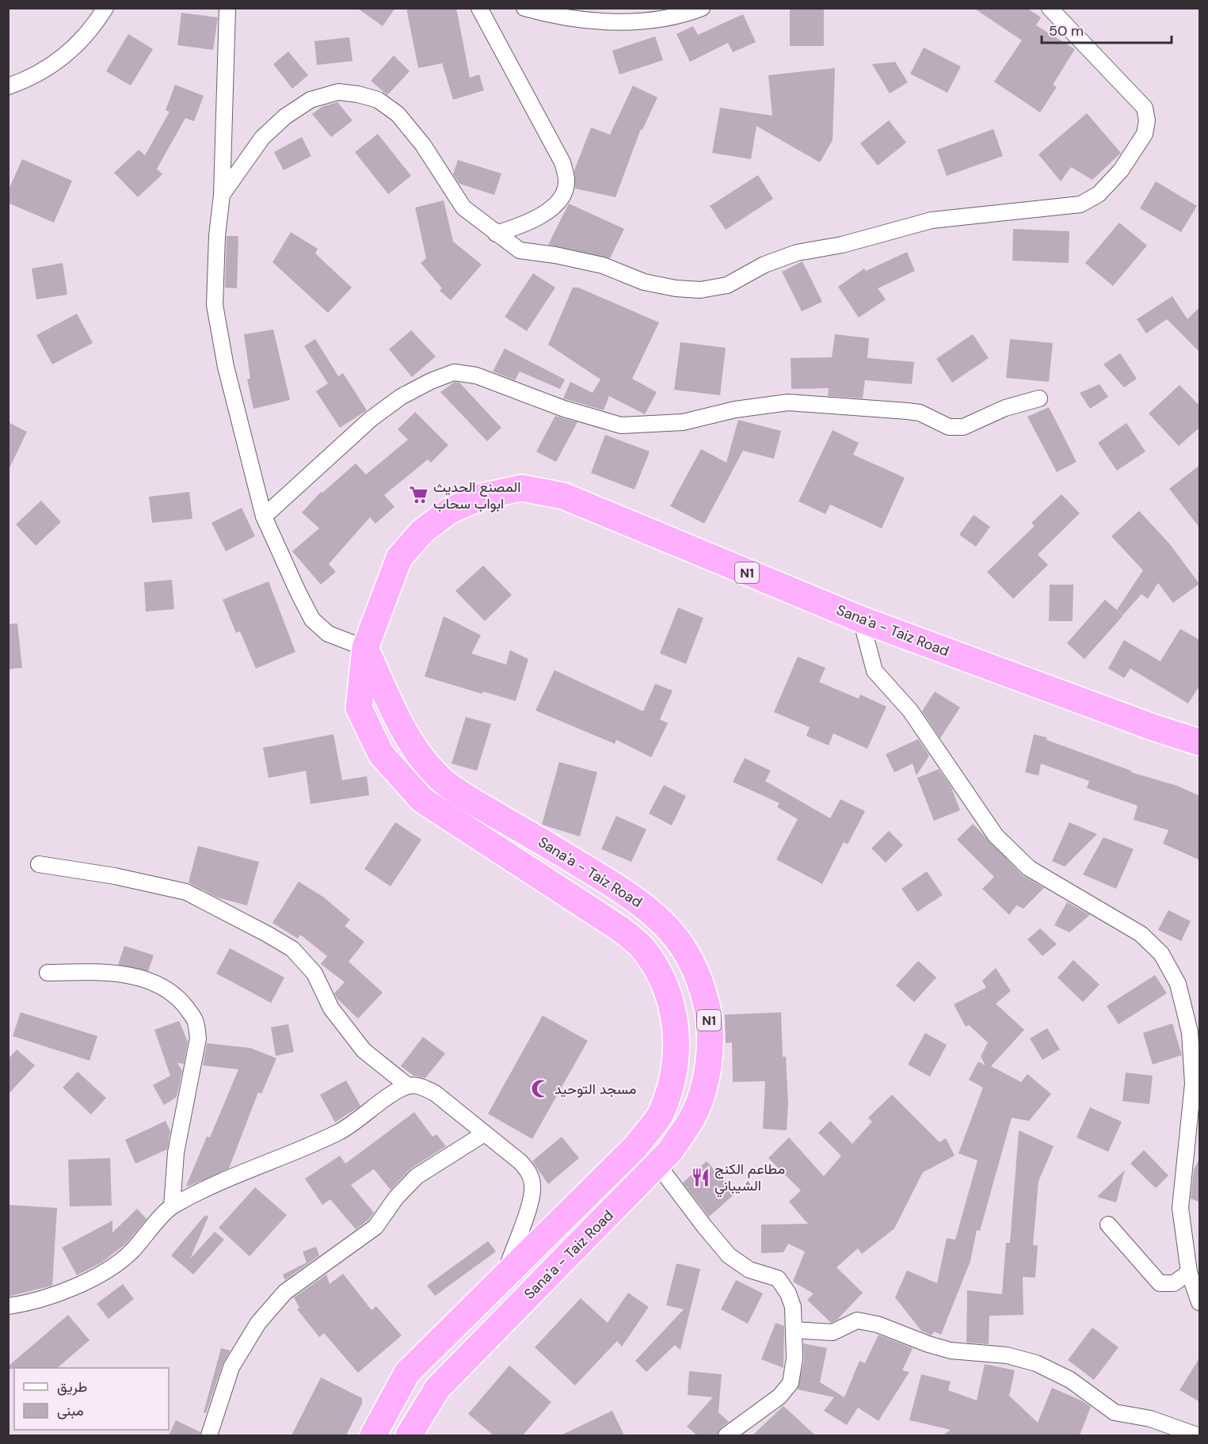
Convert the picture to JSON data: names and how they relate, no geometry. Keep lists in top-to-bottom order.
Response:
{
  "streets": {
    "highway": ["N1", "Sana'a - Taiz Road"]
  },
  "places": {
    "supermarket": ["المصنع الحديث ابواب سحاب"],
    "mosque": ["مسجد التوحيد"],
    "restaurant": ["مطاعم الكنج الشيباني"]
  },
  "legend": ["طريق", "مبنى"],
  "scale_bar": "50 m"
}
